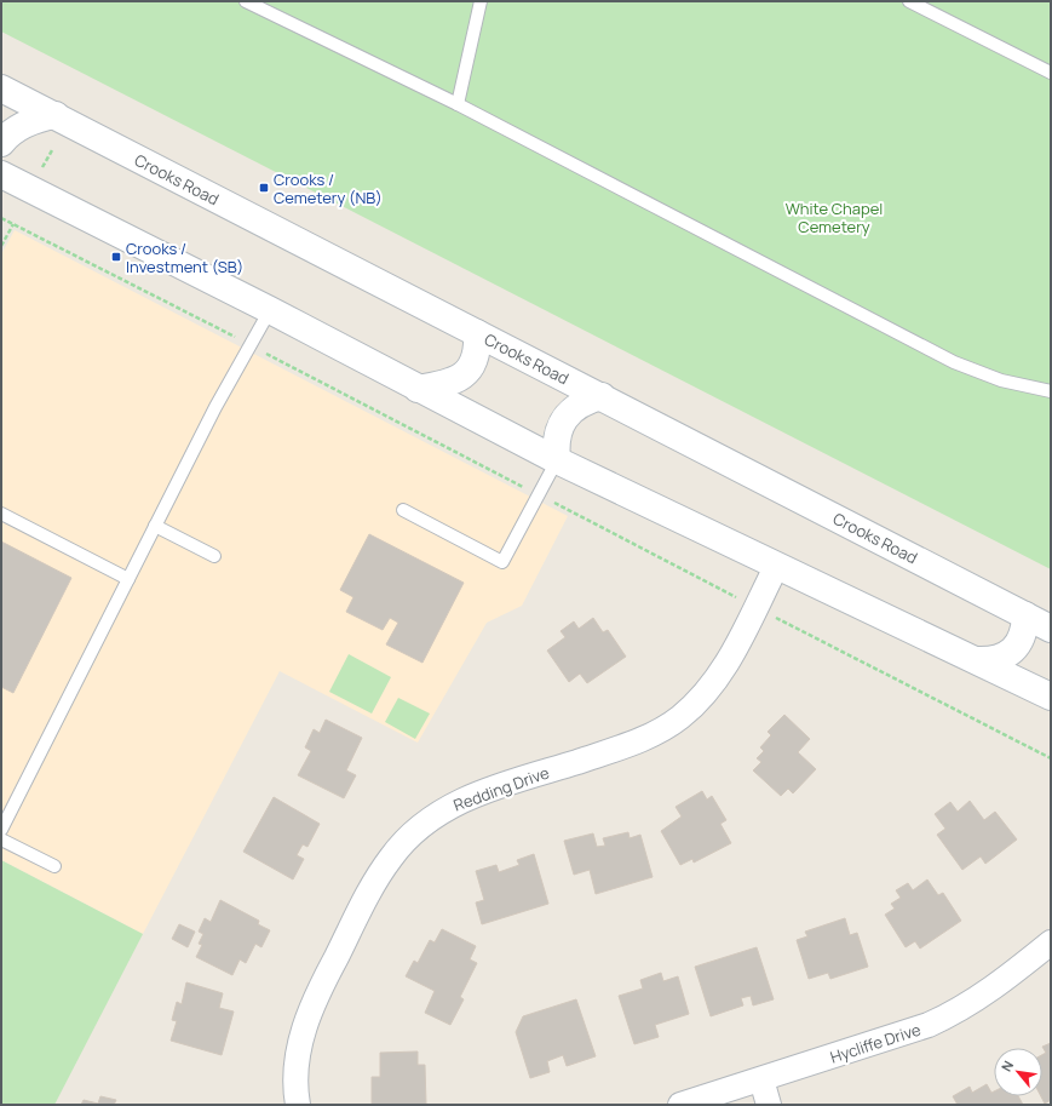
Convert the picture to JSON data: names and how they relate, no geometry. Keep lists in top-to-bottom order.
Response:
{
  "streets": {
    "main road": ["Crooks Road"],
    "street": ["Redding Drive", "Hycliffe Drive"]
  },
  "parks": ["White Chapel Cemetery"],
  "places": {
    "transit": ["Crooks / Cemetery (NB)", "Crooks / Investment (SB)"]
  },
  "north": "top left"
}
